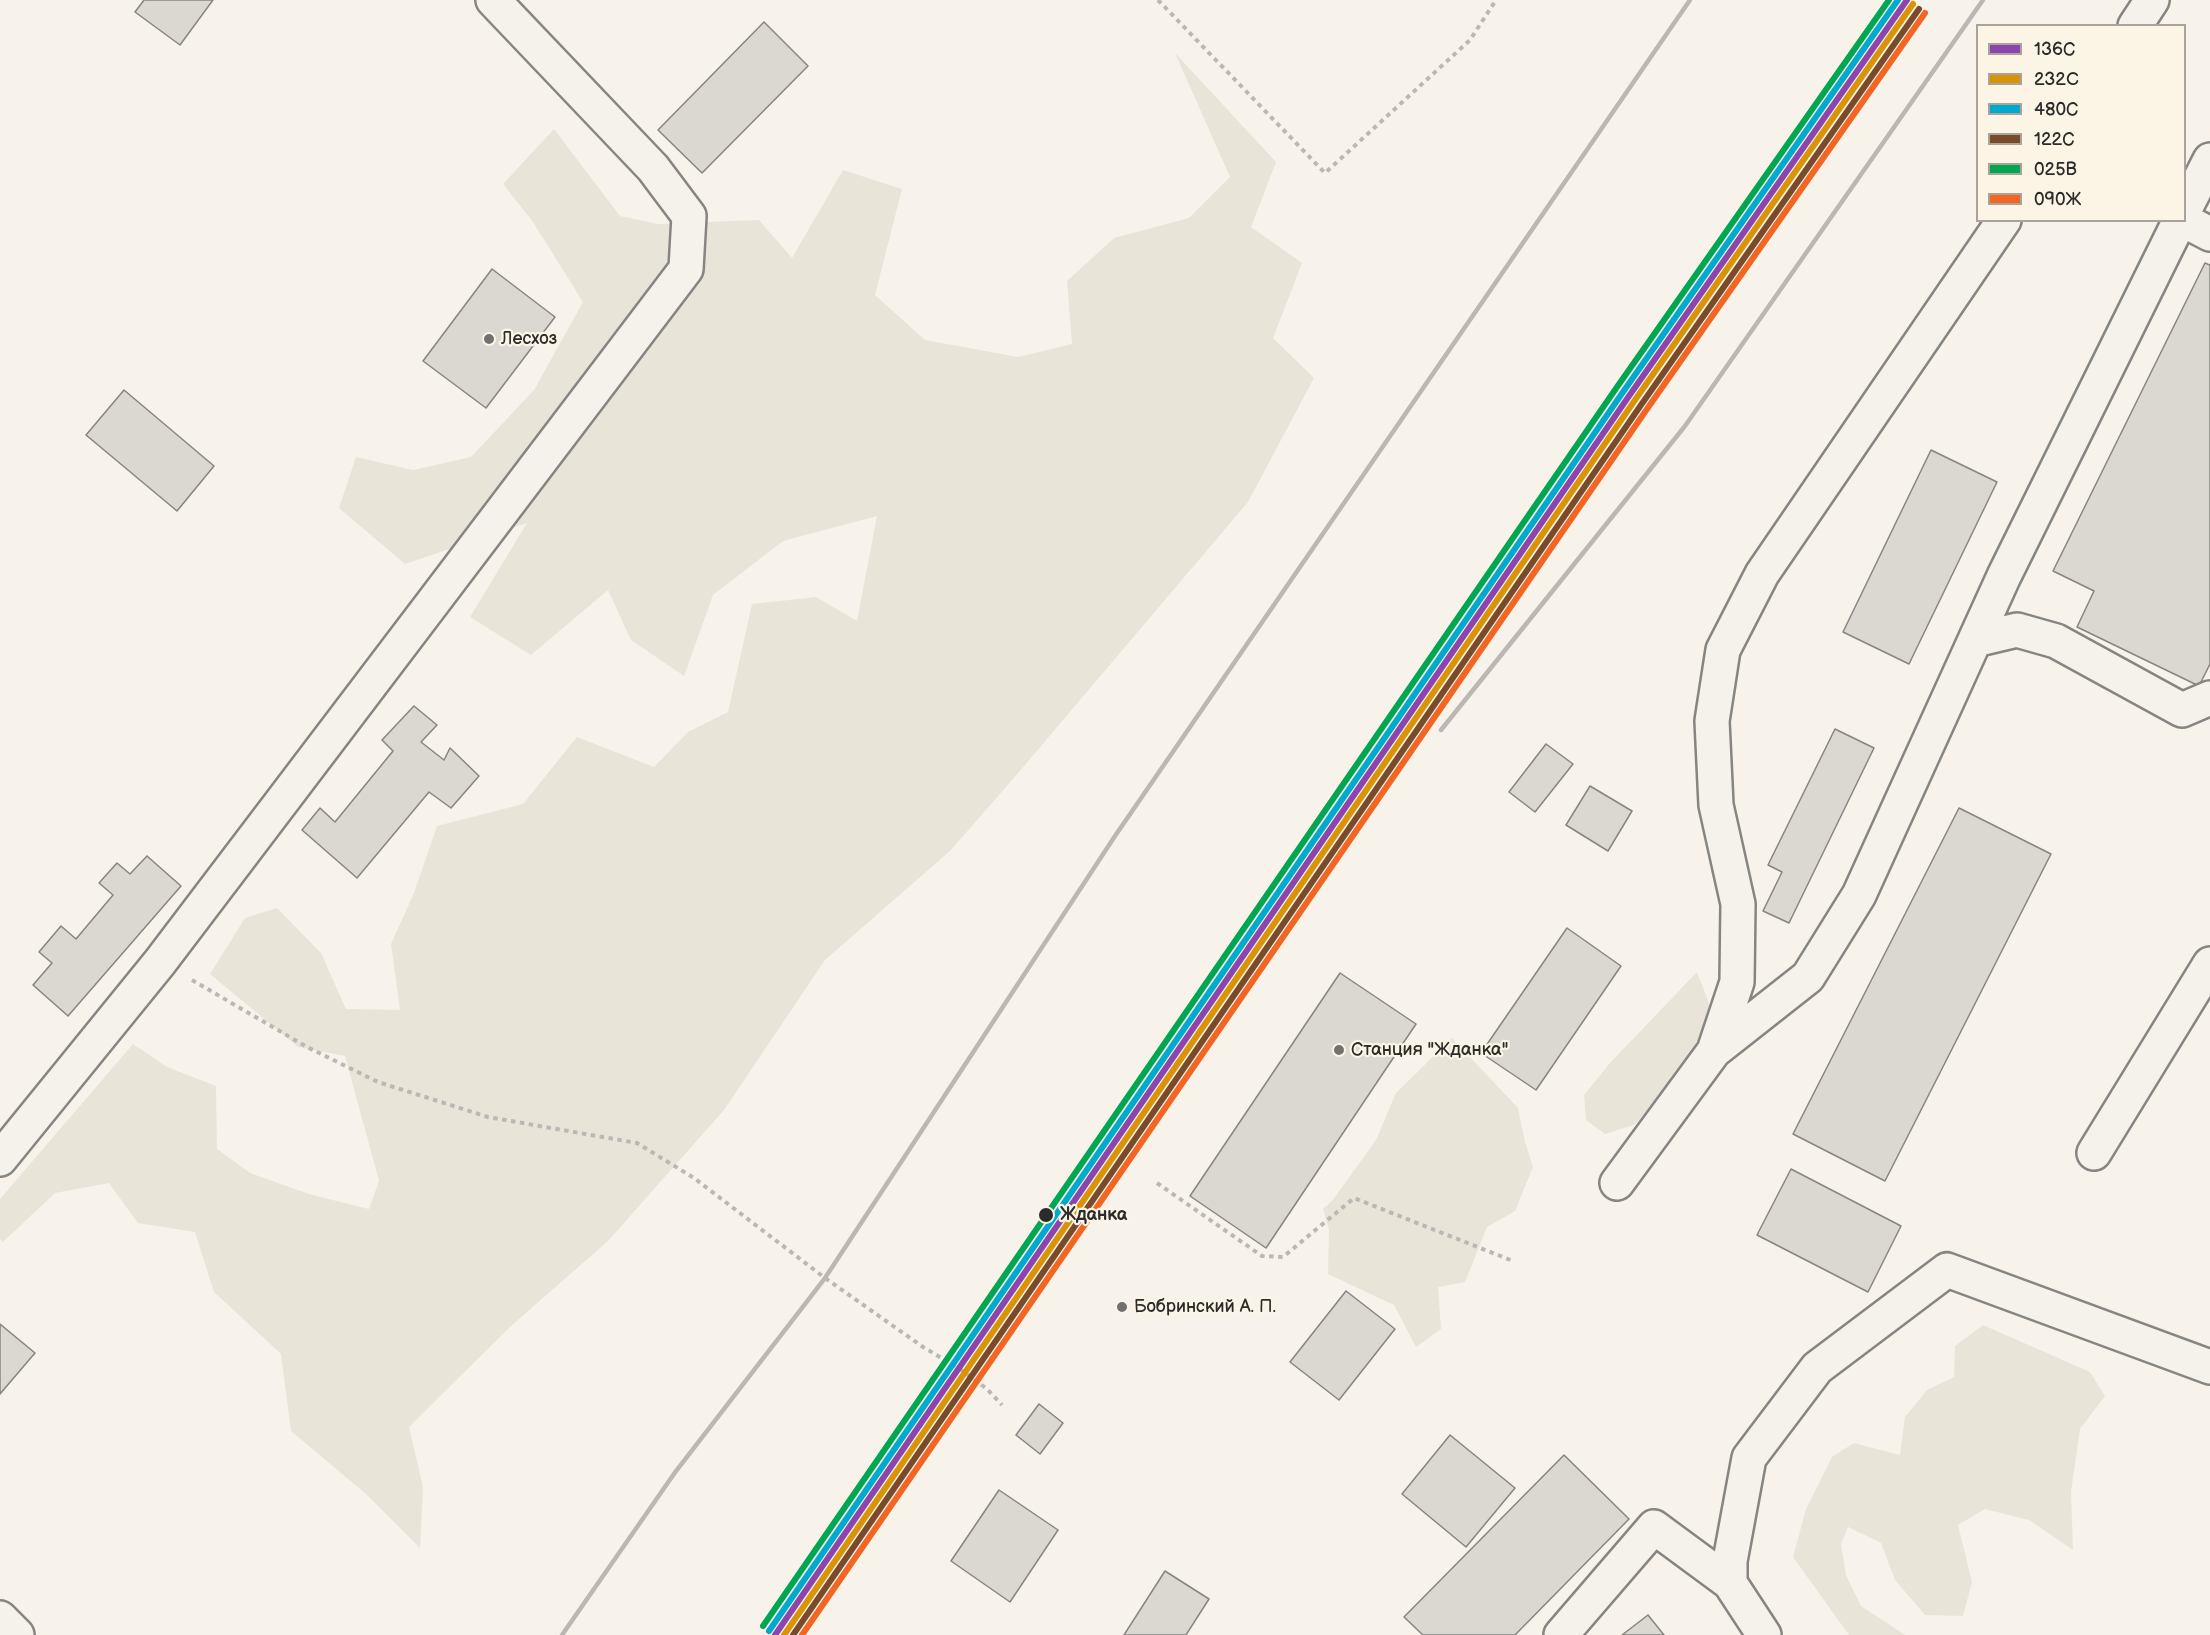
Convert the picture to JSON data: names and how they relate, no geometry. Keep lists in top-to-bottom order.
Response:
{
  "places": [
    "Лесхоз",
    "Станция \"Жданка\"",
    "Жданка",
    "Бобринский А. П."
  ],
  "lines": [
    "transit line 136С",
    "transit line 480С",
    "transit line 025В",
    "transit line 232C",
    "transit line 122С",
    "transit line 090Ж"
  ],
  "legend": [
    "136С",
    "232C",
    "480С",
    "122С",
    "025В",
    "090Ж"
  ]
}
